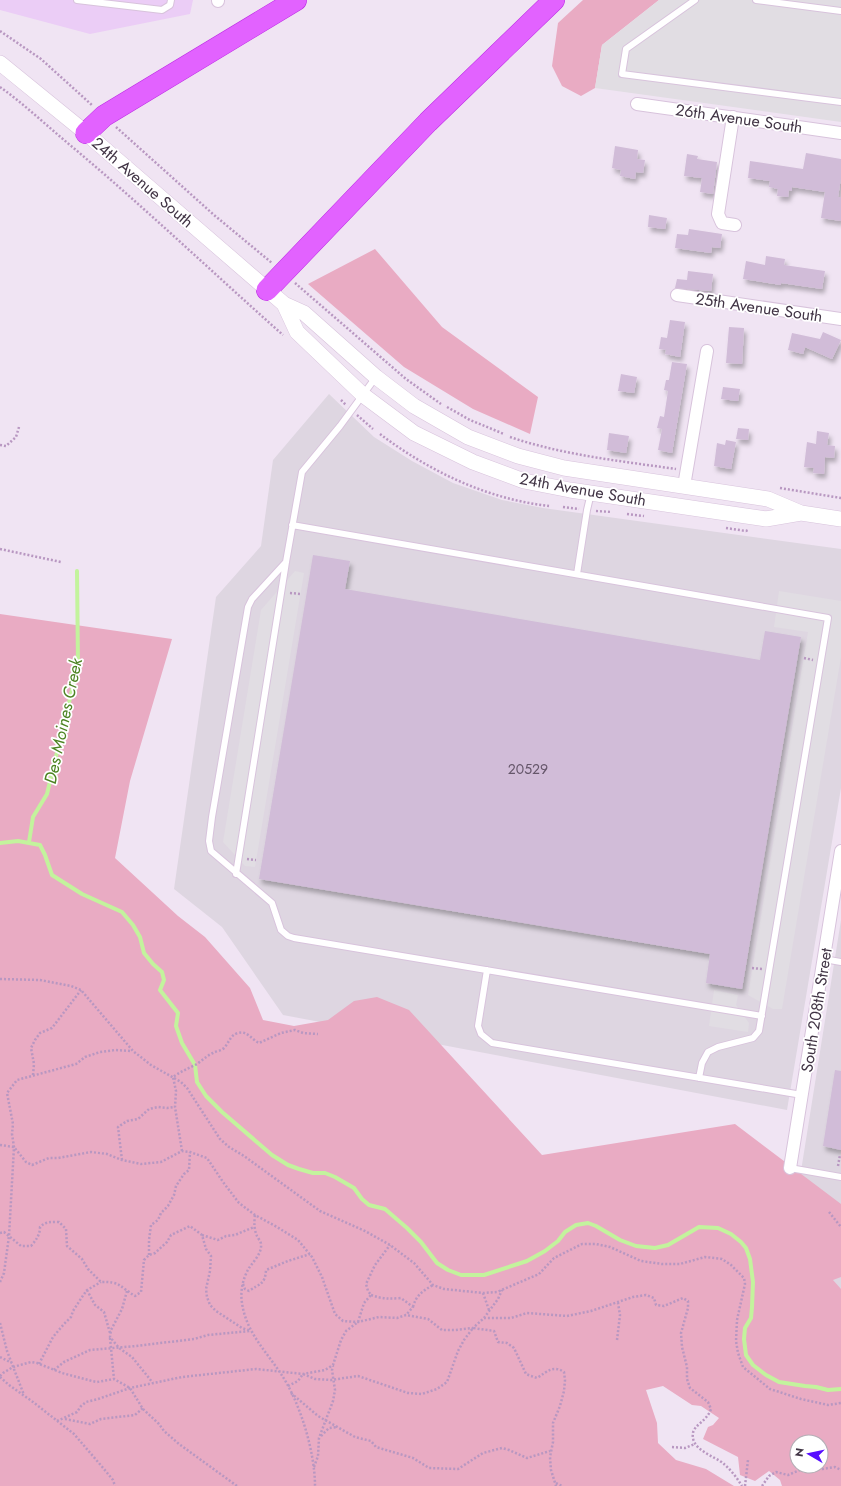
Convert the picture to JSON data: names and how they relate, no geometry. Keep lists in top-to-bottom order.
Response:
{
  "streets": {
    "street": [
      "26th Avenue South",
      "24th Avenue South",
      "25th Avenue South",
      "South 208th Street"
    ]
  },
  "water": ["Des Moines Creek"],
  "house_numbers": ["20529"],
  "north": "left"
}
